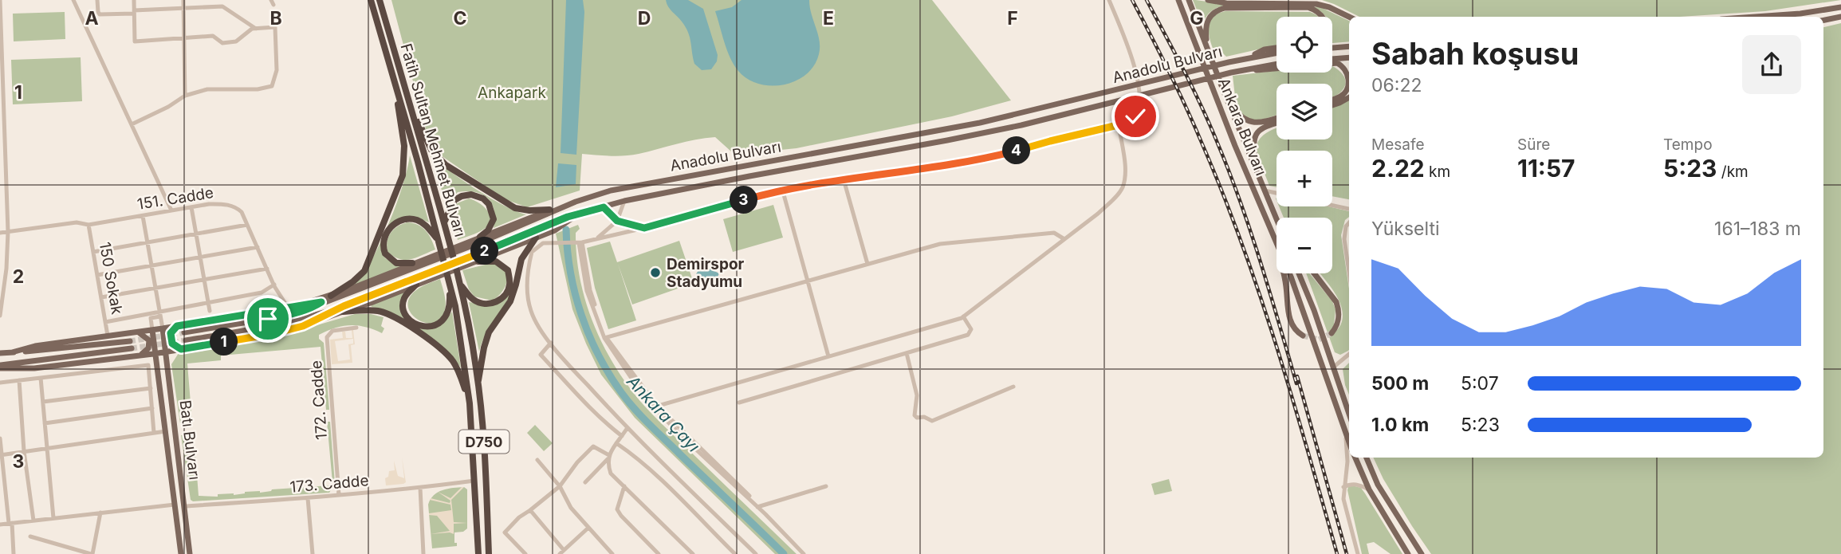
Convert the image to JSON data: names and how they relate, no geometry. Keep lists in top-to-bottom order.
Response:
{
  "streets": {
    "highway": ["Fatih Sultan Mehmet Bulvarı", "D750"],
    "main road": ["Anadolu Bulvarı", "Ankara Bulvarı", "Batı Bulvarı"],
    "street": [
      "151. Cadde",
      "150 Sokak",
      "172. Cadde",
      "173. Cadde"
    ]
  },
  "crossings": [
    ["Fatih Sultan Mehmet Bulvarı", "173. Cadde"],
    ["151. Cadde", "150 Sokak"],
    ["172. Cadde", "173. Cadde"],
    ["Batı Bulvarı", "173. Cadde"]
  ],
  "water": ["Ankara Çayı"],
  "parks": ["Ankapark"],
  "places": ["Demirspor Stadyumu"],
  "page": {
    "map_buttons": ["+", "−"],
    "heading": ["Sabah koşusu", "06:22"],
    "stats": [
      ["Mesafe", "2.22 km"],
      ["Süre", "11:57"],
      ["Tempo", "5:23 /km"]
    ],
    "pins": [
      "4",
      "3",
      "2",
      "1"
    ],
    "chart": ["Yükselti", "161–183 m"],
    "list": [
      {
        "name": "500 m",
        "note": "5:07"
      },
      {
        "name": "1.0 km",
        "note": "5:23"
      }
    ]
  },
  "grid": {
    "columns": [
      "A",
      "B",
      "C",
      "D",
      "E",
      "F",
      "G"
    ],
    "rows": ["1", "2", "3"]
  }
}
